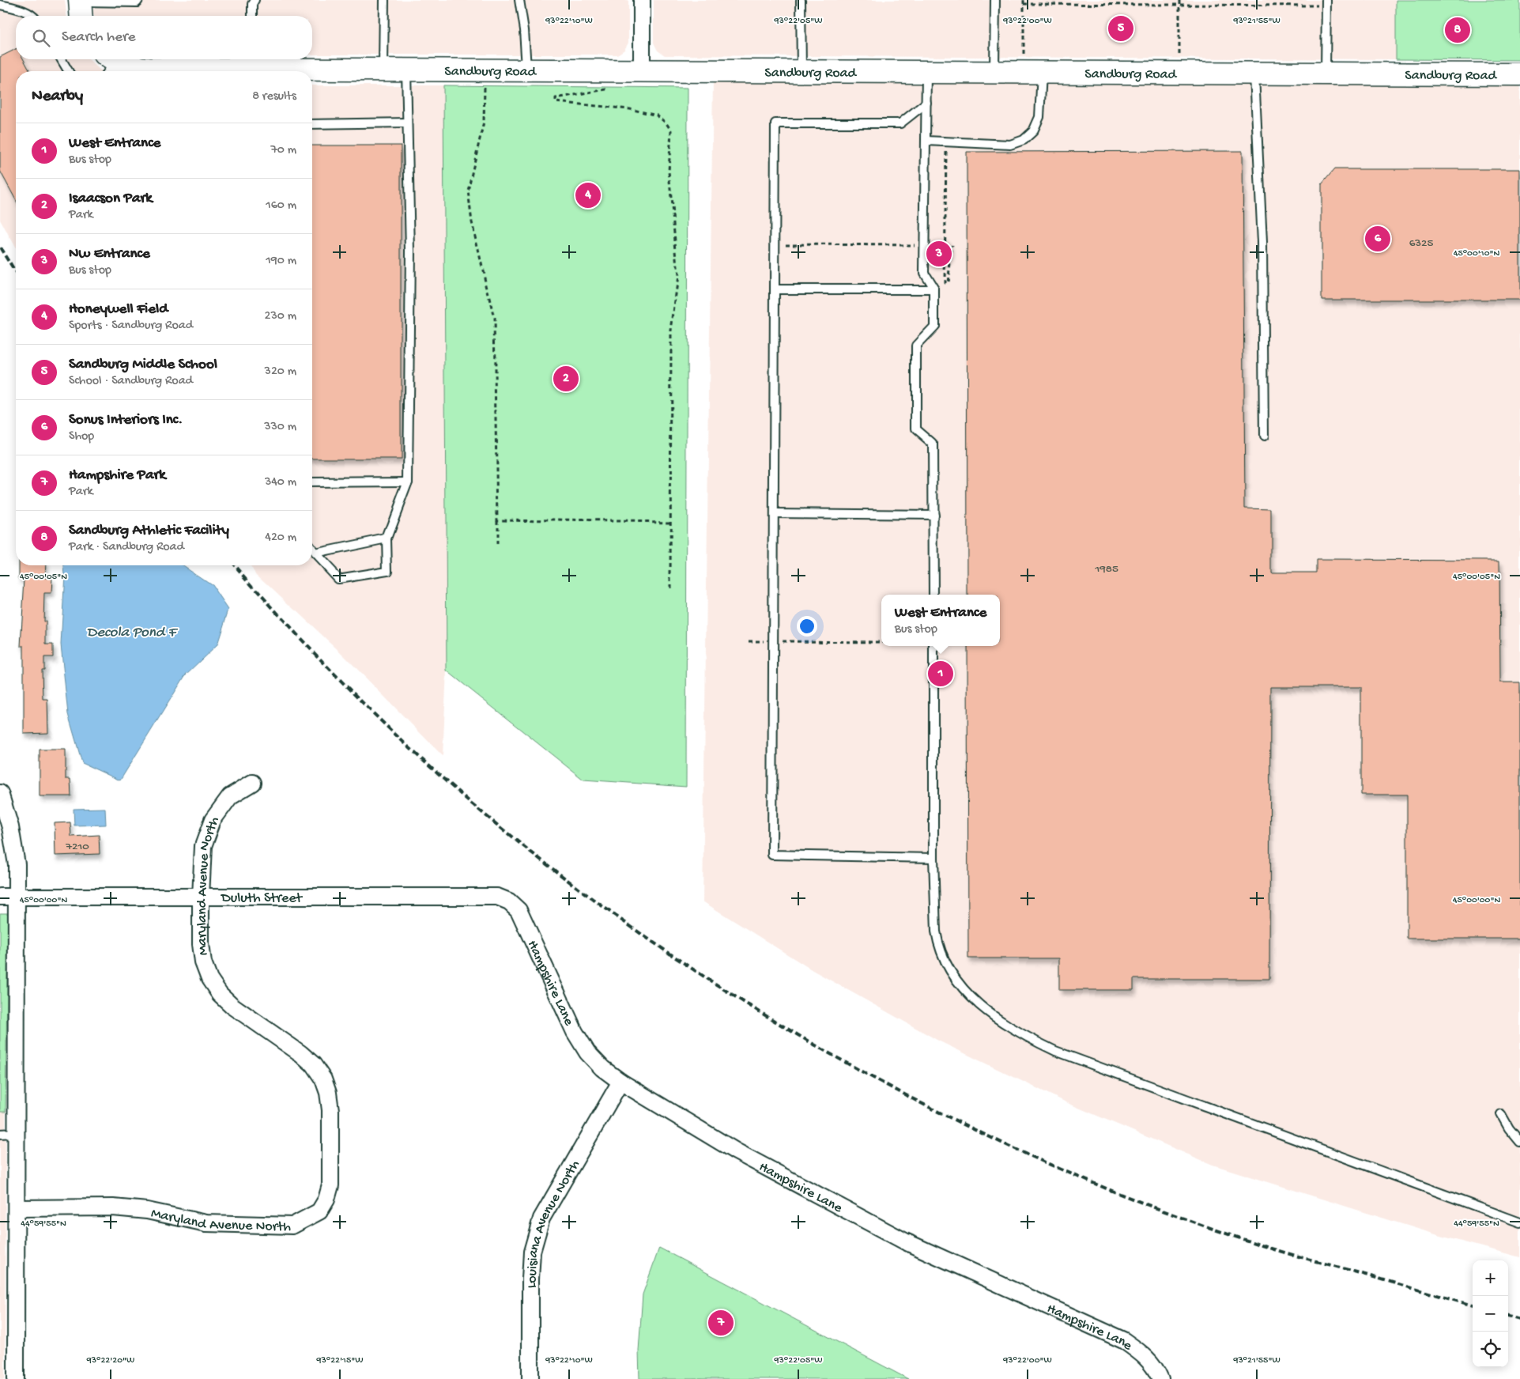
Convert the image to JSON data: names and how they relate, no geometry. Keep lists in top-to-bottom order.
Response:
{
  "streets": {
    "street": [
      "Sandburg Road",
      "Maryland Avenue North",
      "Duluth Street",
      "Hampshire Lane",
      "Louisiana Avenue North"
    ]
  },
  "crossings": [
    ["Maryland Avenue North", "Duluth Street"],
    ["Duluth Street", "Hampshire Lane"],
    ["Hampshire Lane", "Louisiana Avenue North"]
  ],
  "water": ["Decola Pond F"],
  "house_numbers": ["6325", "1985", "7210"],
  "page": {
    "pins": [
      "5",
      "8",
      "4",
      "6",
      "3",
      "2",
      "1",
      "7"
    ],
    "search": "Search here",
    "heading": ["Nearby", "8 results"],
    "list": [
      {
        "mark": "1",
        "name": "West Entrance",
        "note": "Bus stop",
        "value": "70 m"
      },
      {
        "mark": "2",
        "name": "Isaacson Park",
        "note": "Park",
        "value": "160 m"
      },
      {
        "mark": "3",
        "name": "Nw Entrance",
        "note": "Bus stop",
        "value": "190 m"
      },
      {
        "mark": "4",
        "name": "Honeywell Field",
        "note": "Sports · Sandburg Road",
        "value": "230 m"
      },
      {
        "mark": "5",
        "name": "Sandburg Middle School",
        "note": "School · Sandburg Road",
        "value": "320 m"
      },
      {
        "mark": "6",
        "name": "Sonus Interiors Inc.",
        "note": "Shop",
        "value": "330 m"
      },
      {
        "mark": "7",
        "name": "Hampshire Park",
        "note": "Park",
        "value": "340 m"
      },
      {
        "mark": "8",
        "name": "Sandburg Athletic Facility",
        "note": "Park · Sandburg Road",
        "value": "420 m"
      }
    ],
    "popup": ["West Entrance", "Bus stop"],
    "map_buttons": ["+", "−"]
  },
  "coordinates": [
    "93°22'10\"W",
    "93°22'05\"W",
    "93°22'00\"W",
    "93°21'55\"W",
    "45°00'10\"N",
    "45°00'05\"N",
    "45°00'00\"N",
    "44°59'55\"N",
    "93°22'20\"W",
    "93°22'15\"W"
  ]
}
